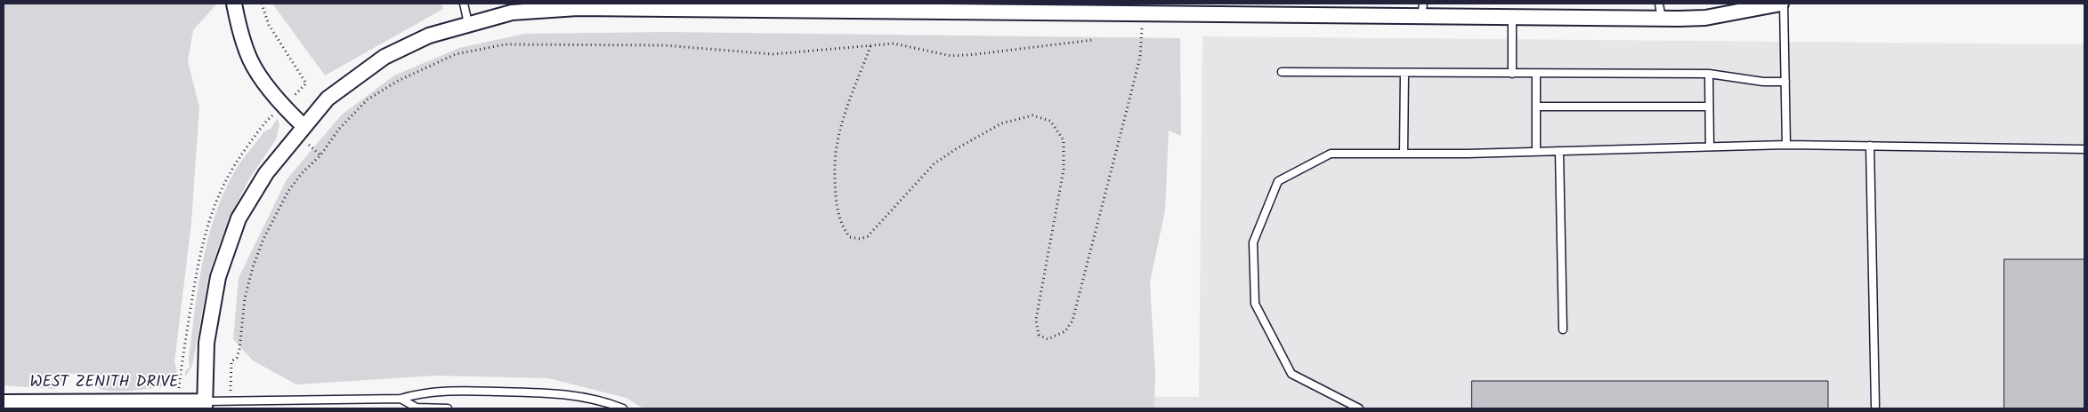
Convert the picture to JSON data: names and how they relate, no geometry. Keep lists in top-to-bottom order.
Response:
{
  "streets": {
    "street": ["WEST ZENITH DRIVE"]
  }
}
